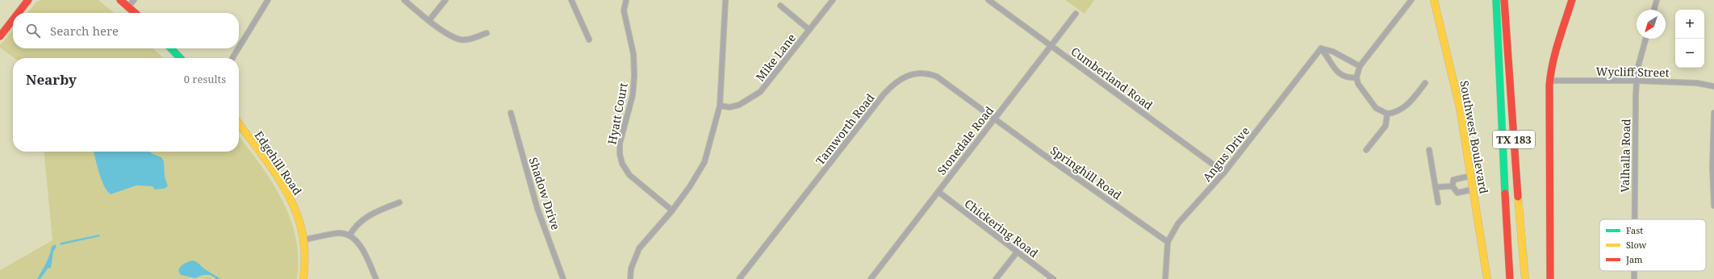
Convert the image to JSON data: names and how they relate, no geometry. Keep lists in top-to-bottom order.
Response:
{
  "streets": {
    "main road": ["Southwest Boulevard", "TX 183", "Edgehill Road"],
    "street": [
      "Mike Lane",
      "Wycliff Street",
      "Cumberland Road",
      "Hyatt Court",
      "Tamworth Road",
      "Stonedale Road",
      "Angus Drive",
      "Valhalla Road",
      "Springhill Road",
      "Shadow Drive",
      "Chickering Road"
    ]
  },
  "crossings": [
    ["Wycliff Street", "Valhalla Road"],
    ["Cumberland Road", "Stonedale Road"],
    ["Cumberland Road", "Angus Drive"],
    ["Tamworth Road", "Stonedale Road"],
    ["Tamworth Road", "Springhill Road"],
    ["Stonedale Road", "Springhill Road"],
    ["Stonedale Road", "Chickering Road"],
    ["Angus Drive", "Springhill Road"]
  ],
  "legend": ["Fast", "Slow", "Jam"],
  "north": "bottom left",
  "page": {
    "map_buttons": ["+", "−"],
    "search": "Search here",
    "heading": ["Nearby", "0 results"]
  }
}
